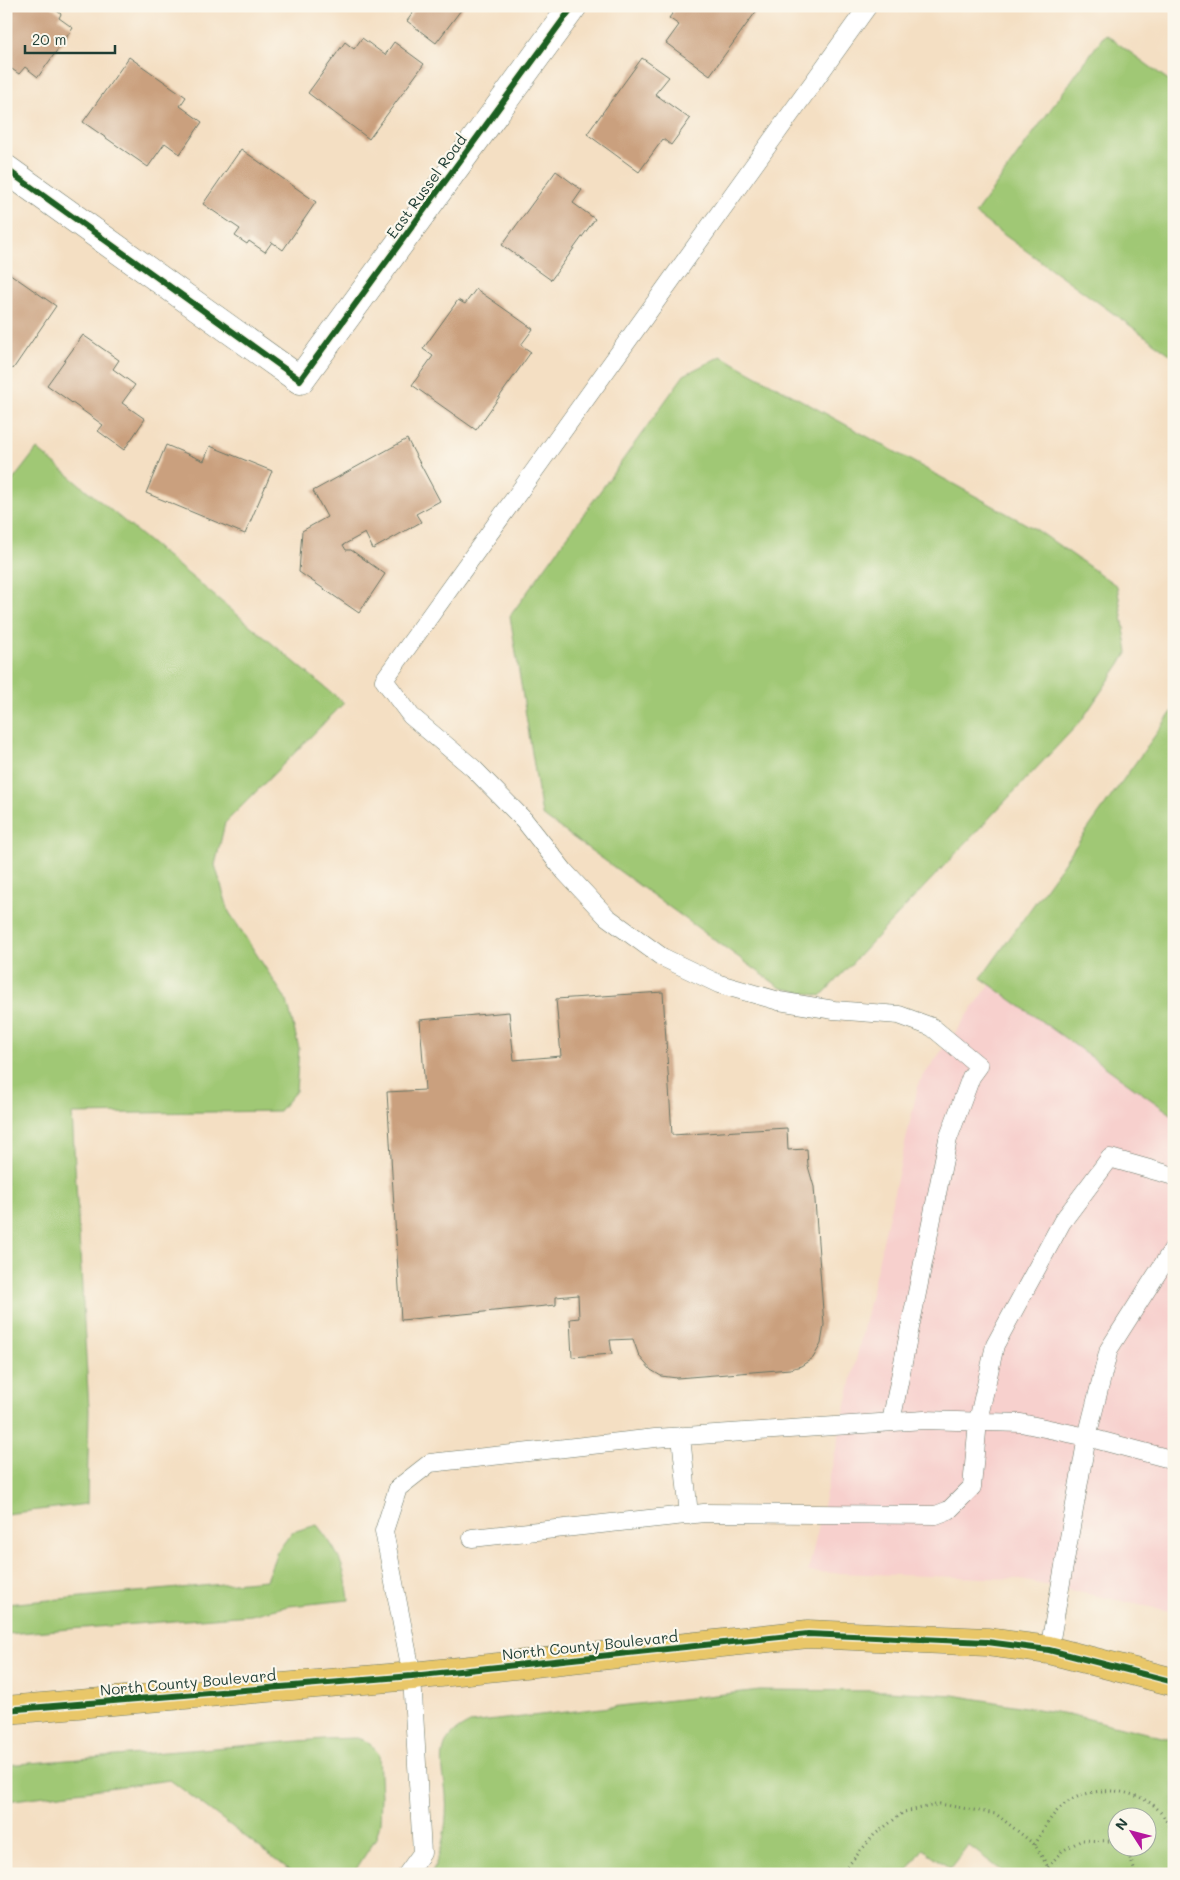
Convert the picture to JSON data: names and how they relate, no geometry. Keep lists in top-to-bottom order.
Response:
{
  "streets": {
    "main road": ["North County Boulevard"],
    "street": ["East Russel Road"]
  },
  "scale_bar": "20 m",
  "north": "top left"
}
